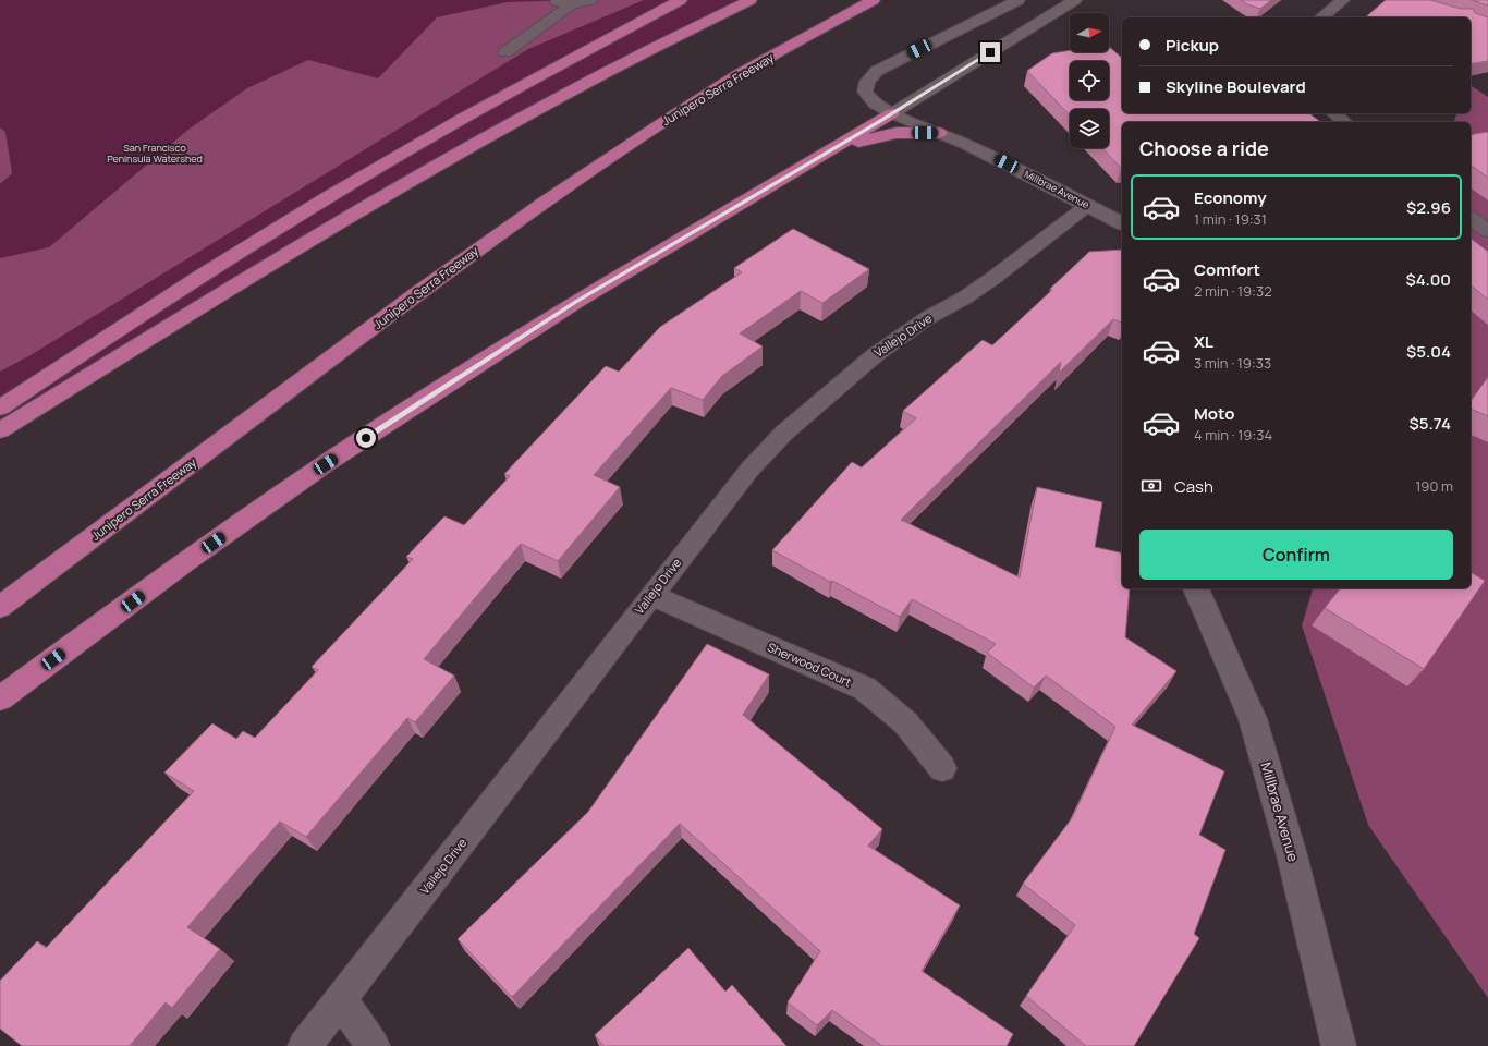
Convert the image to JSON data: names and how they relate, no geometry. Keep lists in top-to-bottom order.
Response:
{
  "streets": {
    "highway": ["Junipero Serra Freeway"],
    "street": ["Millbrae Avenue", "Vallejo Drive", "Sherwood Court"]
  },
  "crossings": [
    ["Millbrae Avenue", "Vallejo Drive"],
    ["Vallejo Drive", "Sherwood Court"]
  ],
  "parks": ["San Francisco Peninsula Watershed"],
  "north": "right",
  "page": {
    "banner": ["Pickup", "Skyline Boulevard"],
    "heading": "Choose a ride",
    "list": [
      {
        "name": "Economy",
        "note": "1 min · 19:31",
        "value": "$2.96"
      },
      {
        "name": "Comfort",
        "note": "2 min · 19:32",
        "value": "$4.00"
      },
      {
        "name": "XL",
        "note": "3 min · 19:33",
        "value": "$5.04"
      },
      {
        "name": "Moto",
        "note": "4 min · 19:34",
        "value": "$5.74"
      }
    ],
    "pay": ["Cash", "190 m"],
    "buttons": "Confirm"
  }
}
